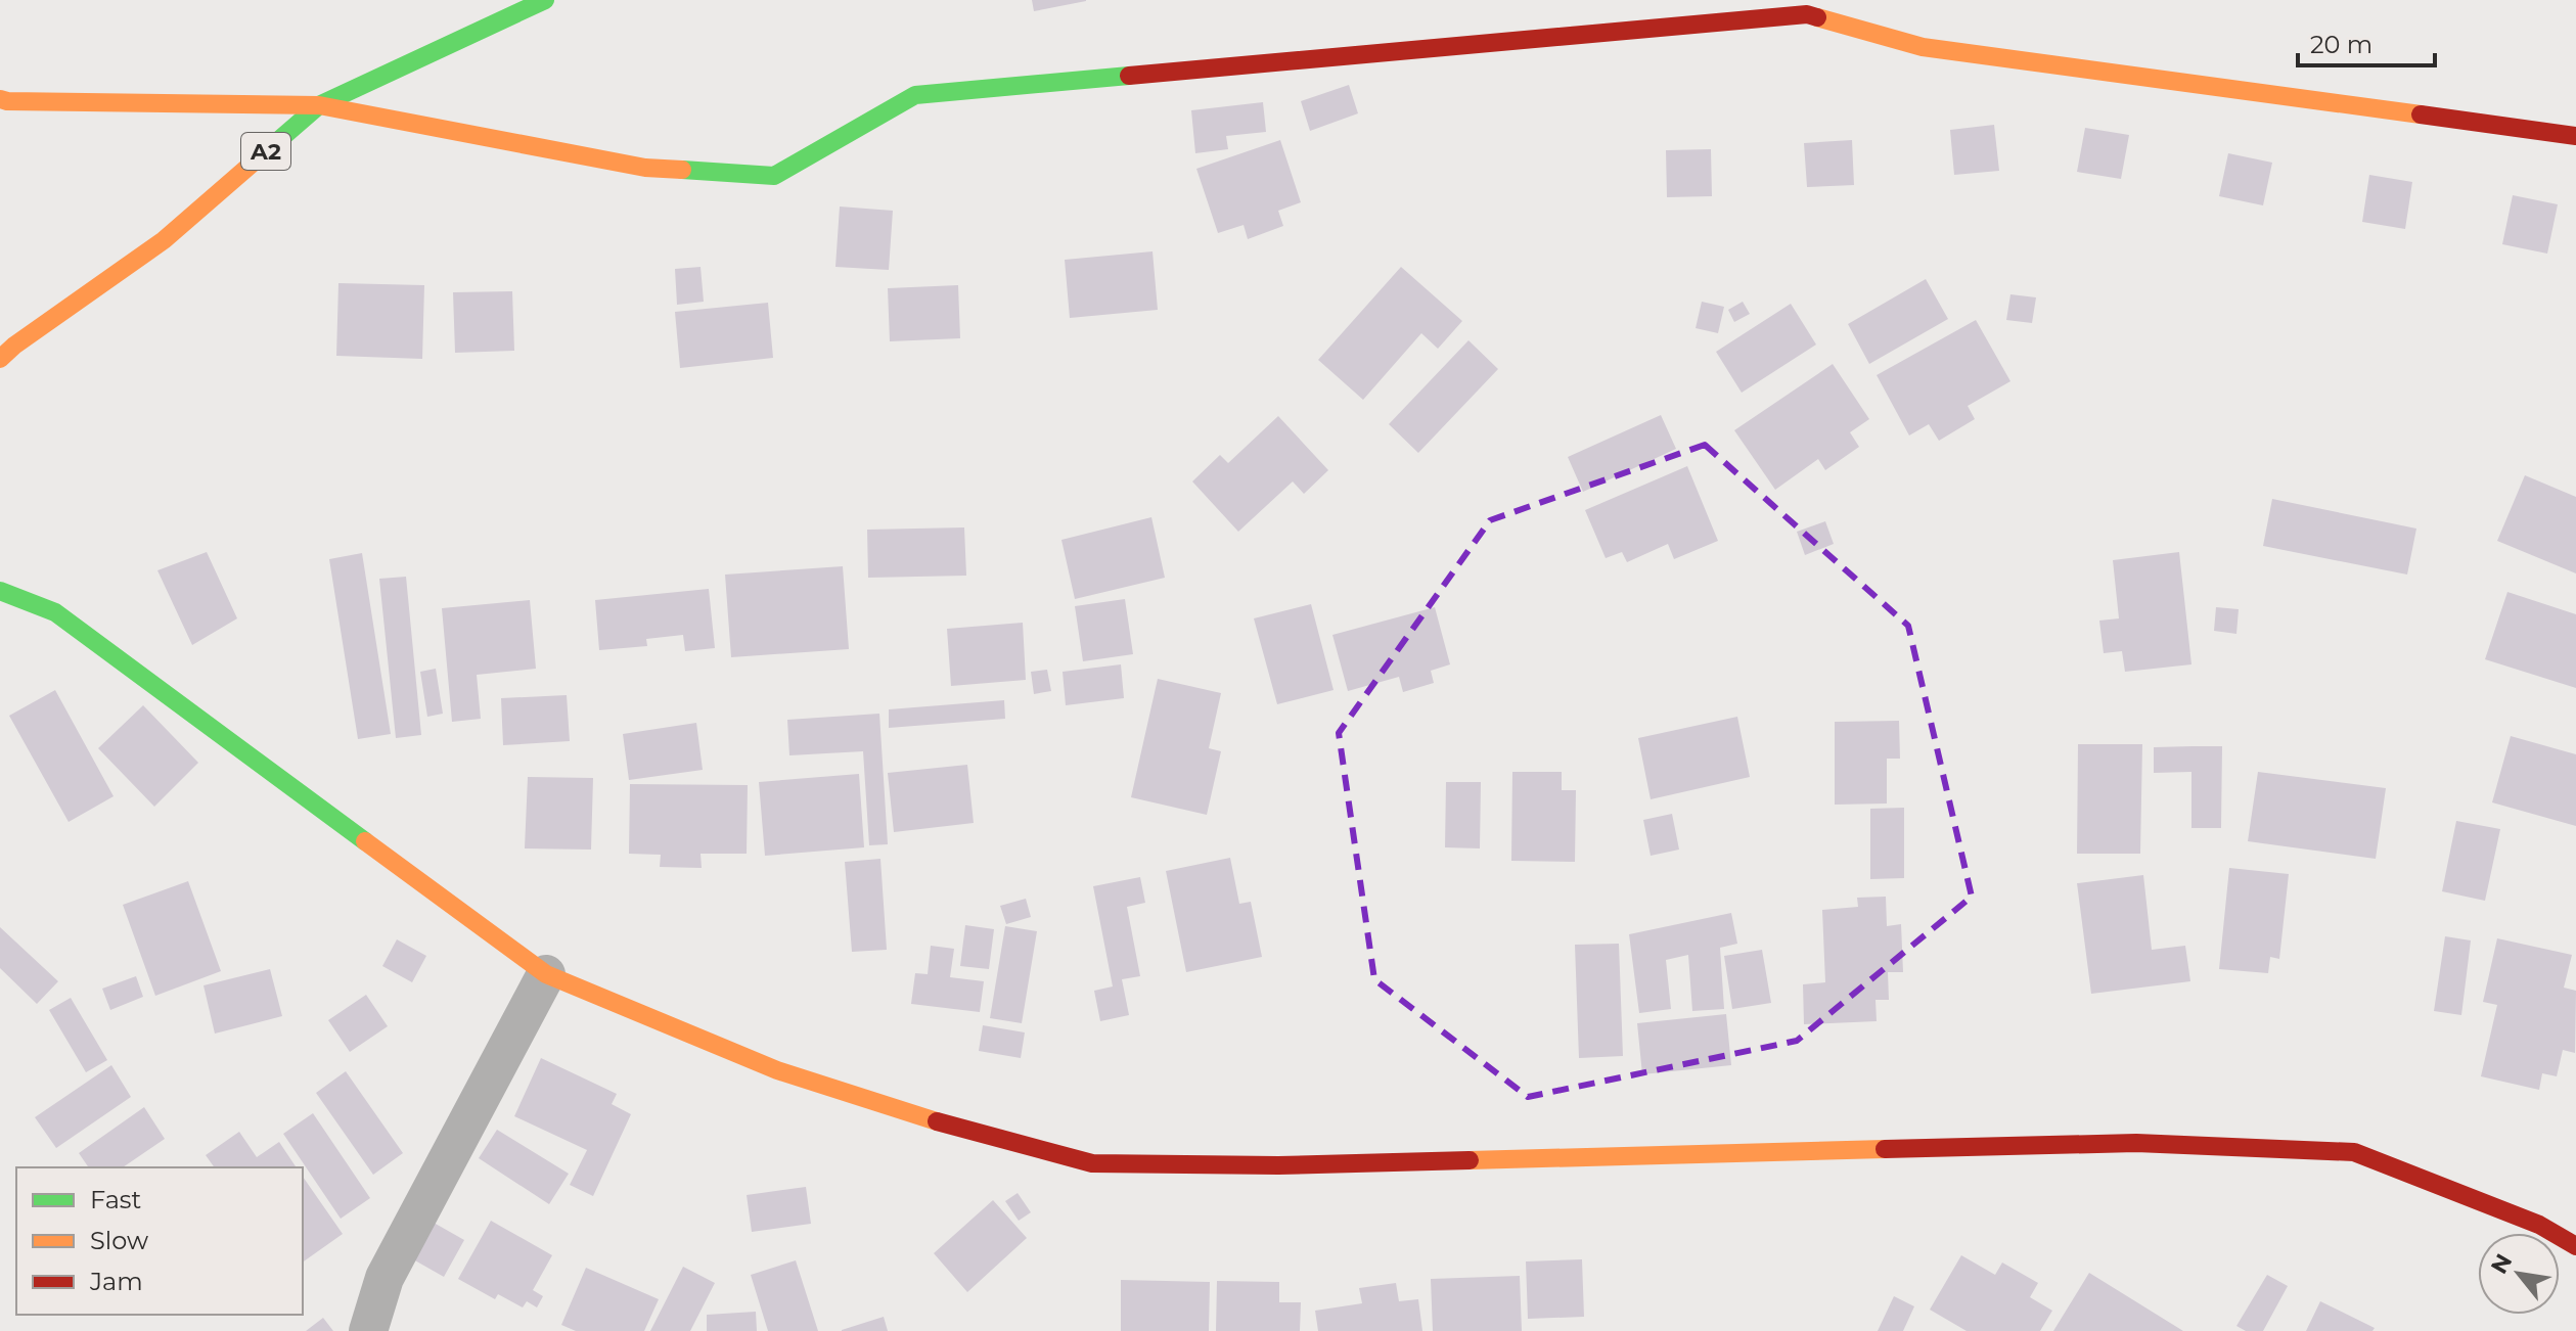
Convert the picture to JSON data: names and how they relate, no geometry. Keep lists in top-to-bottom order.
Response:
{
  "streets": {
    "main road": ["A2"]
  },
  "legend": ["Fast", "Slow", "Jam"],
  "scale_bar": "20 m",
  "north": "top left"
}
